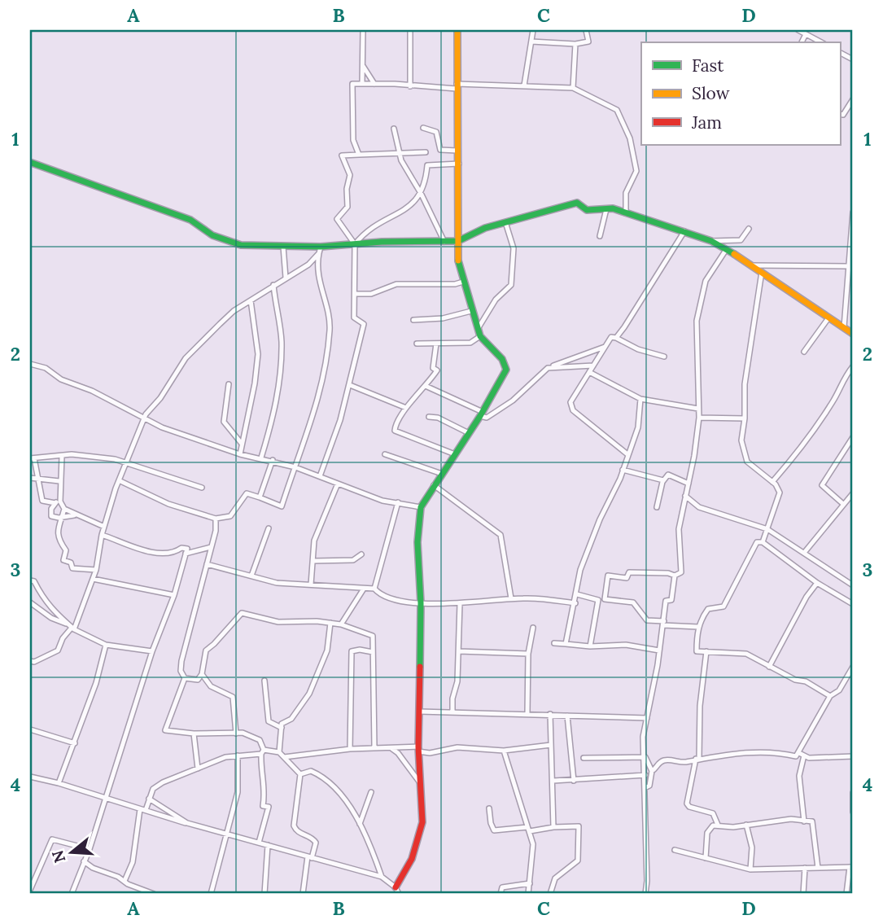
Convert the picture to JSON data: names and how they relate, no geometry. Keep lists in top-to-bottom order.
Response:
{
  "legend": ["Fast", "Slow", "Jam"],
  "north": "left",
  "grid": {
    "columns": [
      "A",
      "B",
      "C",
      "D"
    ],
    "rows": [
      "1",
      "2",
      "3",
      "4"
    ]
  }
}
